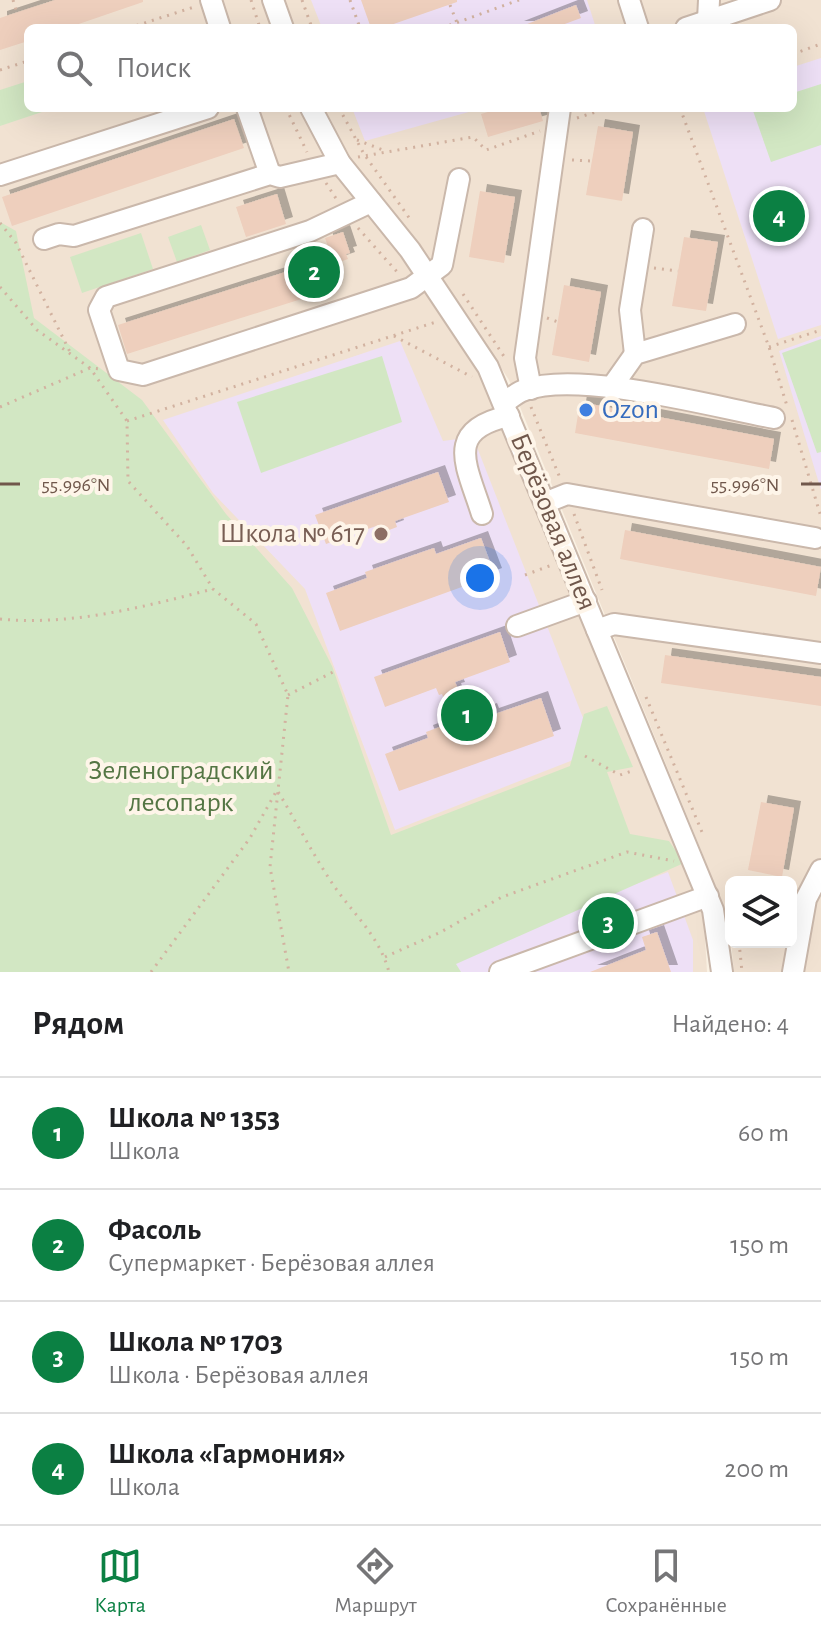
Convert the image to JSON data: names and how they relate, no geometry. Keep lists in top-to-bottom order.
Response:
{
  "streets": {
    "street": ["Берёзовая аллея"]
  },
  "parks": ["Зеленоградский лесопарк"],
  "places": ["Ozon", "Школа № 617"],
  "page": {
    "search": "Поиск",
    "pins": [
      "4",
      "2",
      "1",
      "3"
    ],
    "heading": ["Рядом", "Найдено: 4"],
    "list": [
      {
        "mark": "1",
        "name": "Школа № 1353",
        "note": "Школа",
        "value": "60 m"
      },
      {
        "mark": "2",
        "name": "Фасоль",
        "note": "Супермаркет · Берёзовая аллея",
        "value": "150 m"
      },
      {
        "mark": "3",
        "name": "Школа № 1703",
        "note": "Школа · Берёзовая аллея",
        "value": "150 m"
      },
      {
        "mark": "4",
        "name": "Школа «Гармония»",
        "note": "Школа",
        "value": "200 m"
      }
    ],
    "nav": ["Карта", "Маршрут", "Сохранённые"]
  },
  "coordinates": ["55.996°N"]
}
